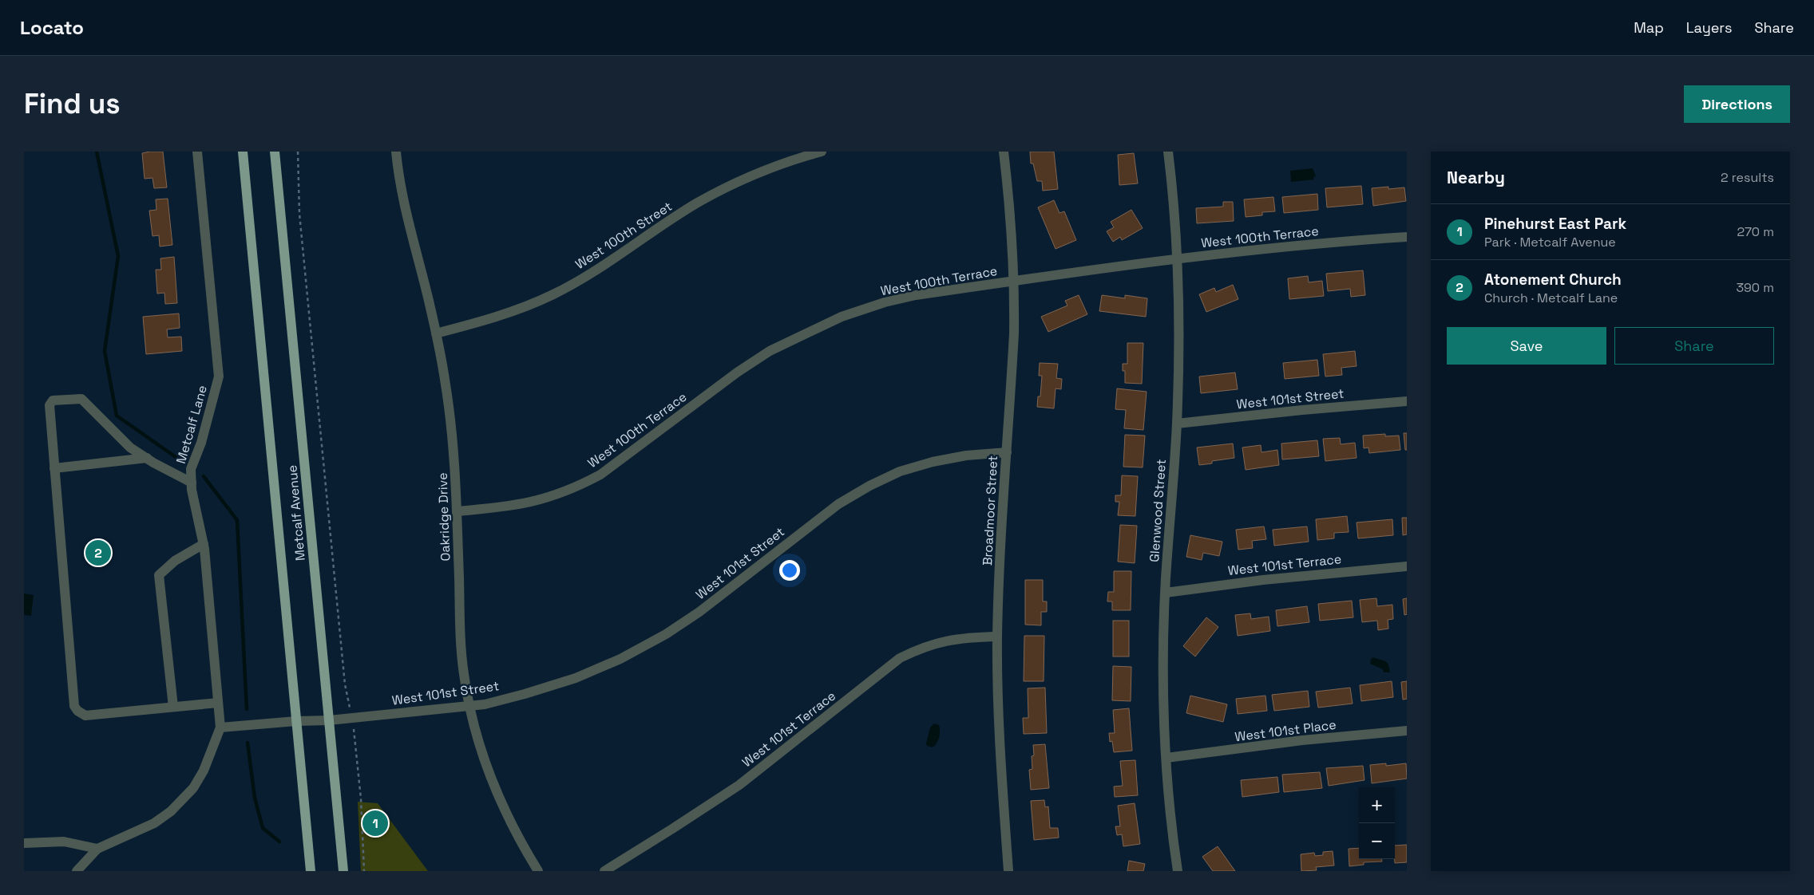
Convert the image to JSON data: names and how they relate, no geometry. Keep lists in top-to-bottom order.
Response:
{
  "streets": {
    "main road": ["Metcalf Avenue"],
    "street": [
      "West 100th Street",
      "West 100th Terrace",
      "West 101st Street",
      "Metcalf Lane",
      "Broadmoor Street",
      "Glenwood Street",
      "Oakridge Drive",
      "West 101st Terrace",
      "West 101st Place"
    ]
  },
  "crossings": [
    ["West 100th Street", "Oakridge Drive"],
    ["West 100th Terrace", "Broadmoor Street"],
    ["West 100th Terrace", "Glenwood Street"],
    ["West 100th Terrace", "Oakridge Drive"],
    ["West 101st Street", "Metcalf Lane"],
    ["West 101st Street", "Broadmoor Street"],
    ["West 101st Street", "Glenwood Street"],
    ["West 101st Street", "Metcalf Avenue"],
    ["West 101st Street", "Oakridge Drive"],
    ["Broadmoor Street", "West 101st Terrace"],
    ["Glenwood Street", "West 101st Terrace"],
    ["Glenwood Street", "West 101st Place"]
  ],
  "page": {
    "header": "Locato",
    "nav": ["Map", "Layers", "Share"],
    "buttons": [
      "Directions",
      ["Save", "Share"]
    ],
    "title": "Find us",
    "heading": ["Nearby", "2 results"],
    "list": [
      {
        "mark": "1",
        "name": "Pinehurst East Park",
        "note": "Park · Metcalf Avenue",
        "value": "270 m"
      },
      {
        "mark": "2",
        "name": "Atonement Church",
        "note": "Church · Metcalf Lane",
        "value": "390 m"
      }
    ],
    "pins": ["2", "1"],
    "map_buttons": ["+", "−"]
  }
}
